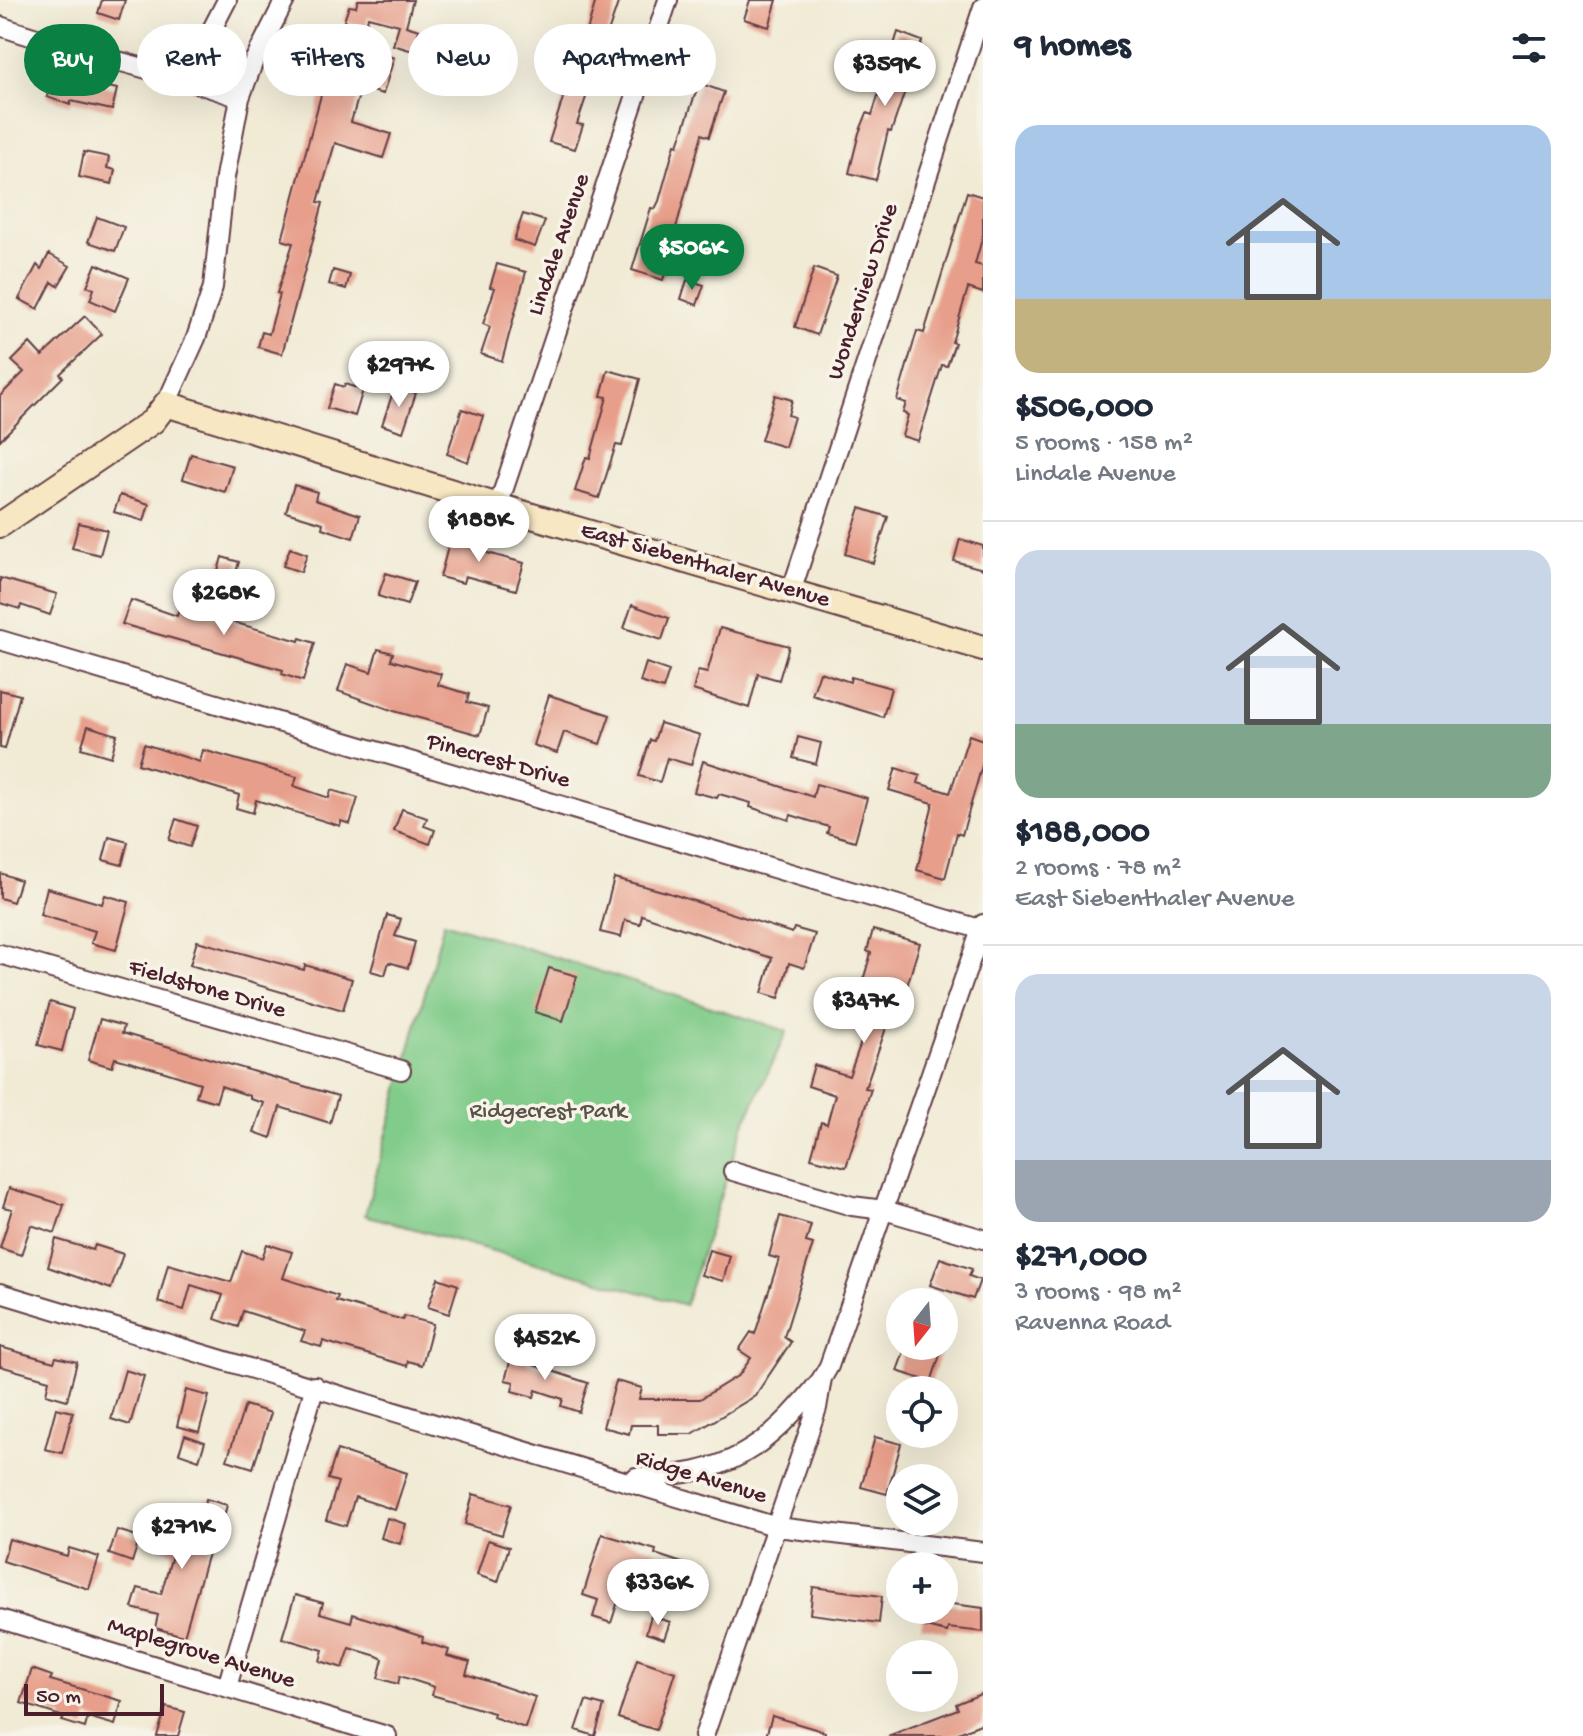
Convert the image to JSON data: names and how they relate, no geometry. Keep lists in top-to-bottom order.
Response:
{
  "streets": {
    "main road": ["East Siebenthaler Avenue"],
    "street": [
      "Lindale Avenue",
      "Wonderview Drive",
      "Pinecrest Drive",
      "Fieldstone Drive",
      "Ridge Avenue",
      "Maplegrove Avenue"
    ]
  },
  "crossings": [
    ["Lindale Avenue", "East Siebenthaler Avenue"],
    ["Wonderview Drive", "East Siebenthaler Avenue"],
    ["Pinecrest Drive", "Ridge Avenue"]
  ],
  "parks": ["Ridgecrest Park"],
  "scale_bar": "50 m",
  "north": "bottom",
  "page": {
    "heading": "9 homes",
    "chip": [
      "Buy",
      "Rent",
      "Filters",
      "New",
      "Apartment"
    ],
    "price": [
      "$359K",
      "$506K",
      "$297K",
      "$188K",
      "$268K",
      "$347K",
      "$452K",
      "$271K",
      "$336K"
    ],
    "list": [
      {
        "name": "$506,000",
        "note": "5 rooms · 158 m² · Lindale Avenue"
      },
      {
        "name": "$188,000",
        "note": "2 rooms · 78 m² · East Siebenthaler Avenue"
      },
      {
        "name": "$271,000",
        "note": "3 rooms · 98 m² · Ravenna Road"
      }
    ],
    "map_buttons": ["+", "−"],
    "scale": "50 m"
  }
}
